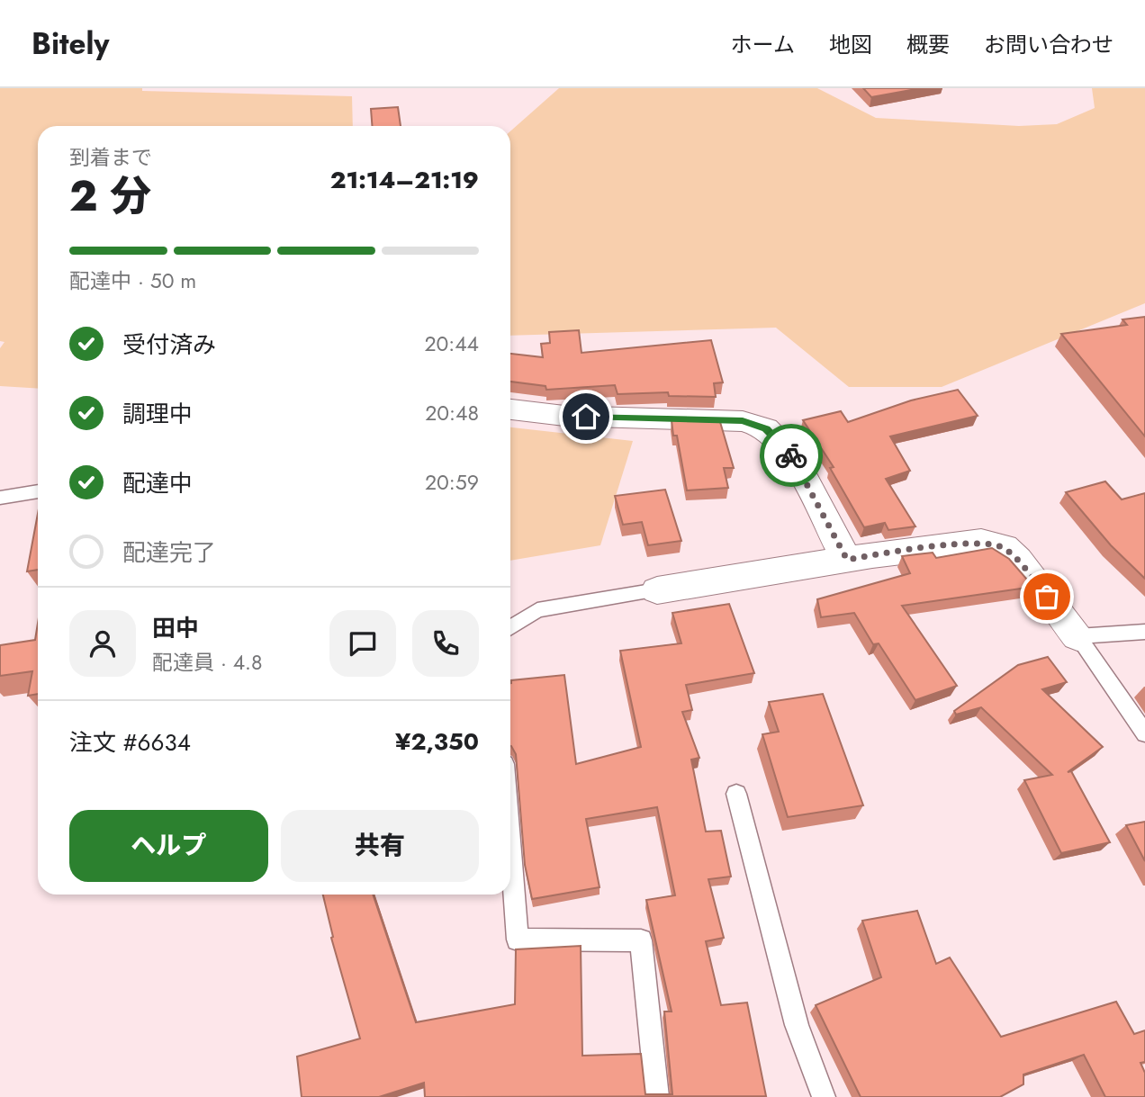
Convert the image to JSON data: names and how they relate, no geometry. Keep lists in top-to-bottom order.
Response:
{
  "page": {
    "header": "Bitely",
    "nav": [
      "ホーム",
      "地図",
      "概要",
      "お問い合わせ"
    ],
    "heading": ["2 分", "到着まで", "21:14–21:19"],
    "panel": [
      "田中",
      "配達員 · 4.8",
      "注文 #6634",
      "¥2,350"
    ],
    "bar": "配達中 · 50 m",
    "list": [
      ["受付済み", "20:44"],
      ["調理中", "20:48"],
      ["配達中", "20:59"],
      "配達完了"
    ],
    "buttons": ["ヘルプ", "共有"]
  }
}
